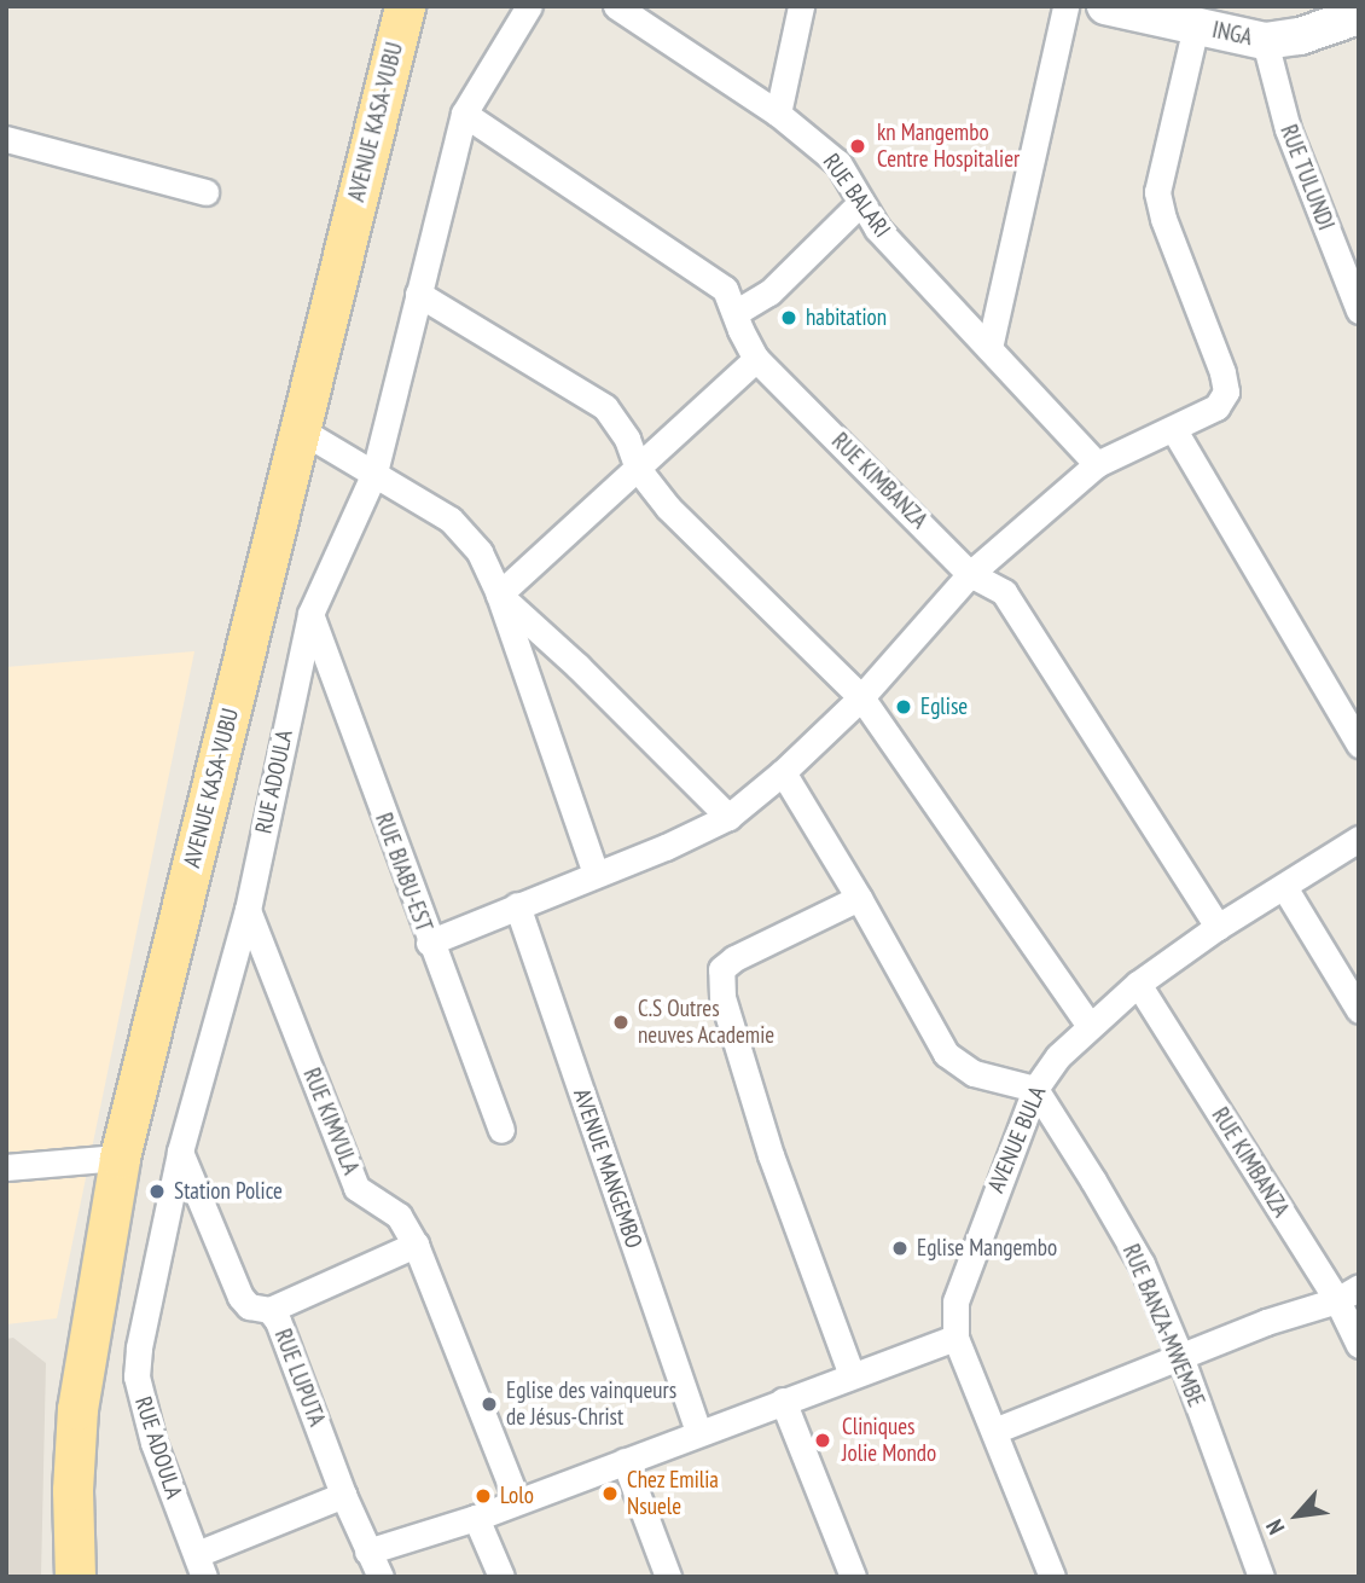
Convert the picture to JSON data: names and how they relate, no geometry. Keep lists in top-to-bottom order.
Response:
{
  "streets": {
    "main road": ["AVENUE KASA-VUBU"],
    "street": [
      "INGA",
      "RUE TULUNDI",
      "RUE BALARI",
      "RUE KIMBANZA",
      "RUE ADOULA",
      "RUE BIABU-EST",
      "RUE KIMVULA",
      "AVENUE BULA",
      "AVENUE MANGEMBO",
      "RUE BANZA-MWEMBE",
      "RUE LUPUTA"
    ]
  },
  "crossings": [
    ["INGA", "RUE TULUNDI"],
    ["RUE KIMBANZA", "RUE ADOULA"],
    ["RUE KIMBANZA", "AVENUE BULA"],
    ["RUE ADOULA", "RUE BIABU-EST"],
    ["RUE ADOULA", "RUE KIMVULA"],
    ["RUE ADOULA", "RUE LUPUTA"],
    ["AVENUE BULA", "RUE BANZA-MWEMBE"]
  ],
  "places": [
    "kn Mangembo Centre Hospitalier",
    "habitation",
    "Eglise",
    "C.S Outres neuves Academie",
    "Station Police",
    "Eglise Mangembo",
    "Eglise des vainqueurs de Jésus-Christ",
    "Cliniques Jolie Mondo",
    "Chez Emilia Nsuele",
    "Lolo"
  ],
  "north": "bottom left"
}
